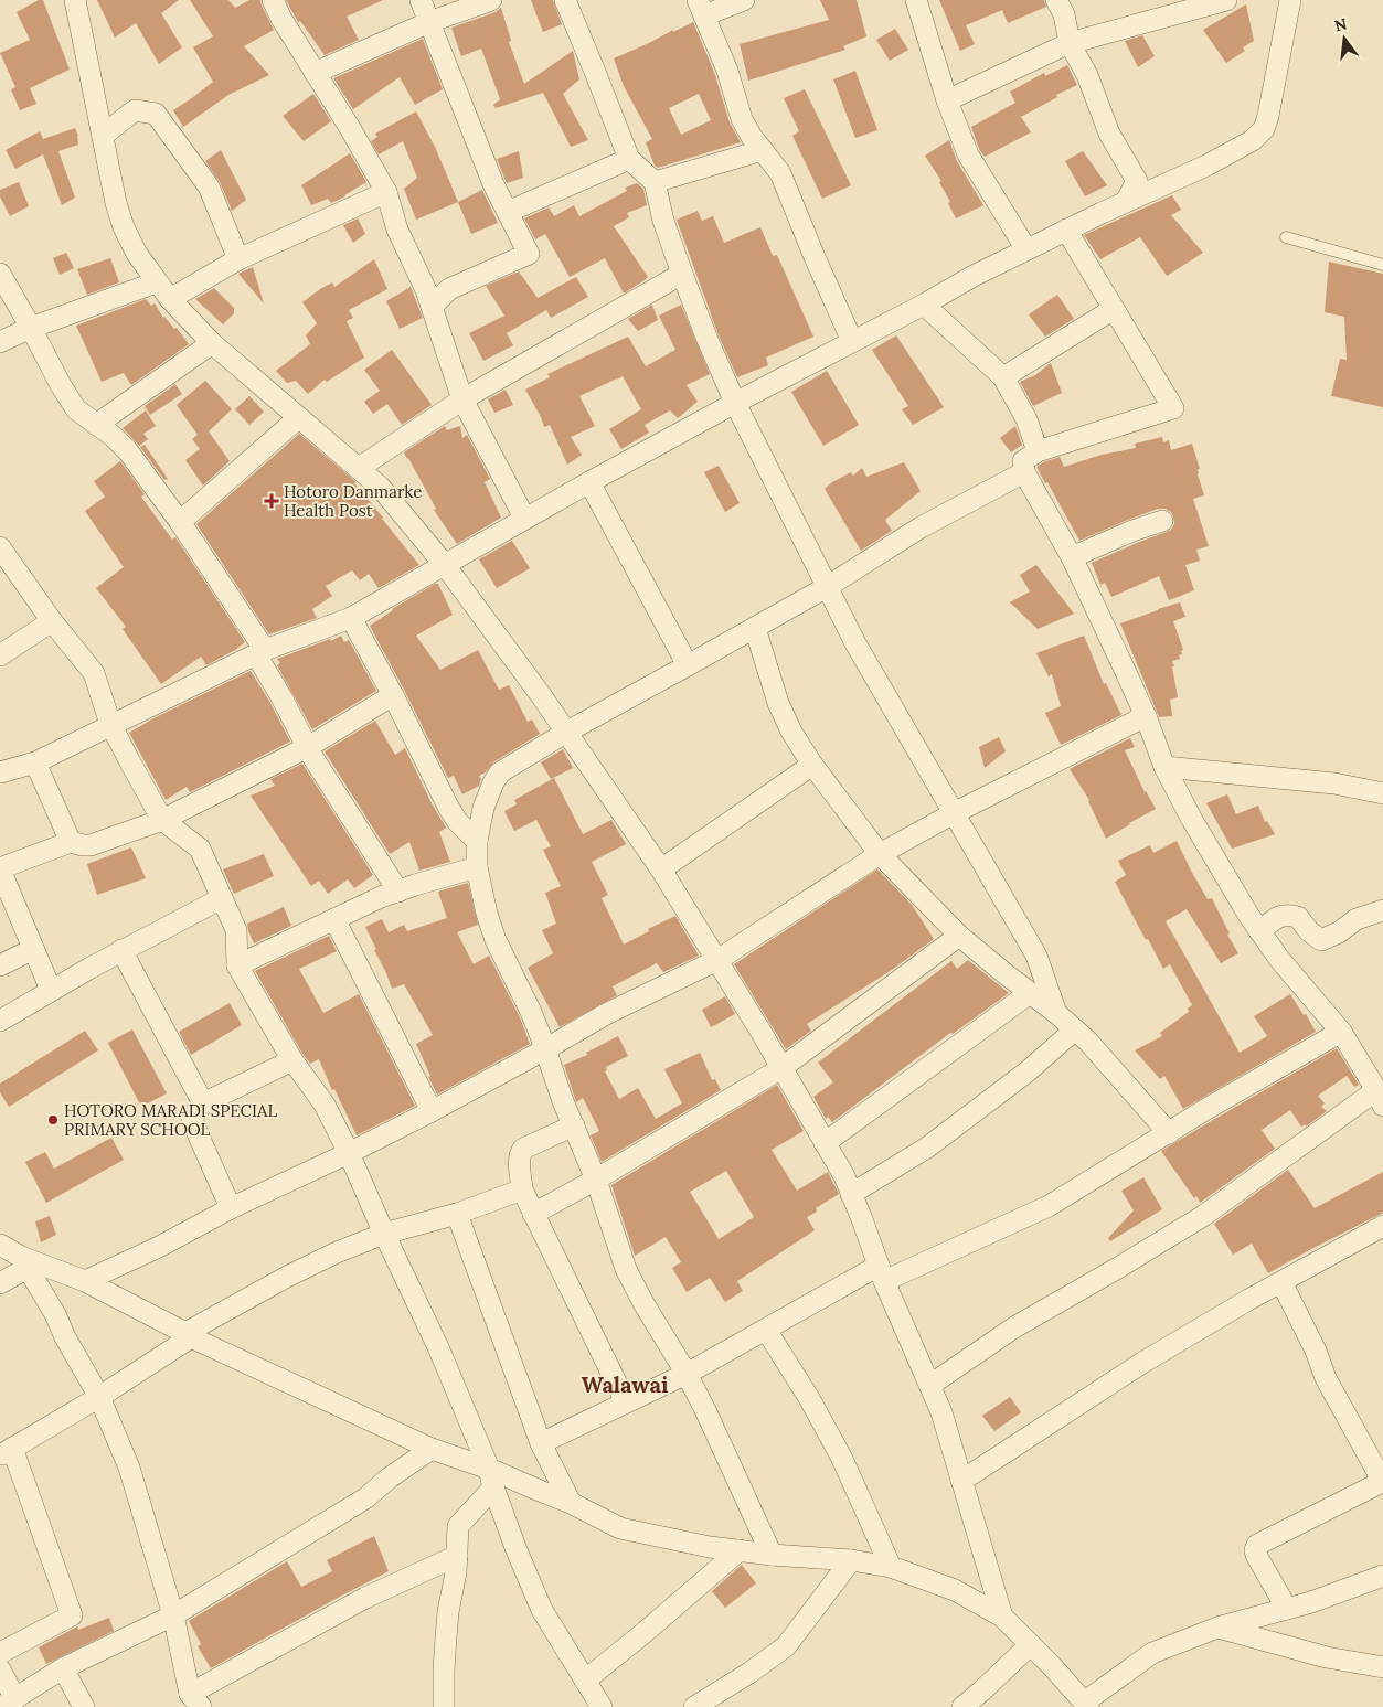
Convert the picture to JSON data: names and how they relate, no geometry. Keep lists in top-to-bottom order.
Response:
{
  "districts": ["Walawai"],
  "places": {
    "health": ["Hotoro Danmarke Health Post"],
    "other": ["HOTORO MARADI SPECIAL PRIMARY SCHOOL"]
  },
  "north": "top"
}
